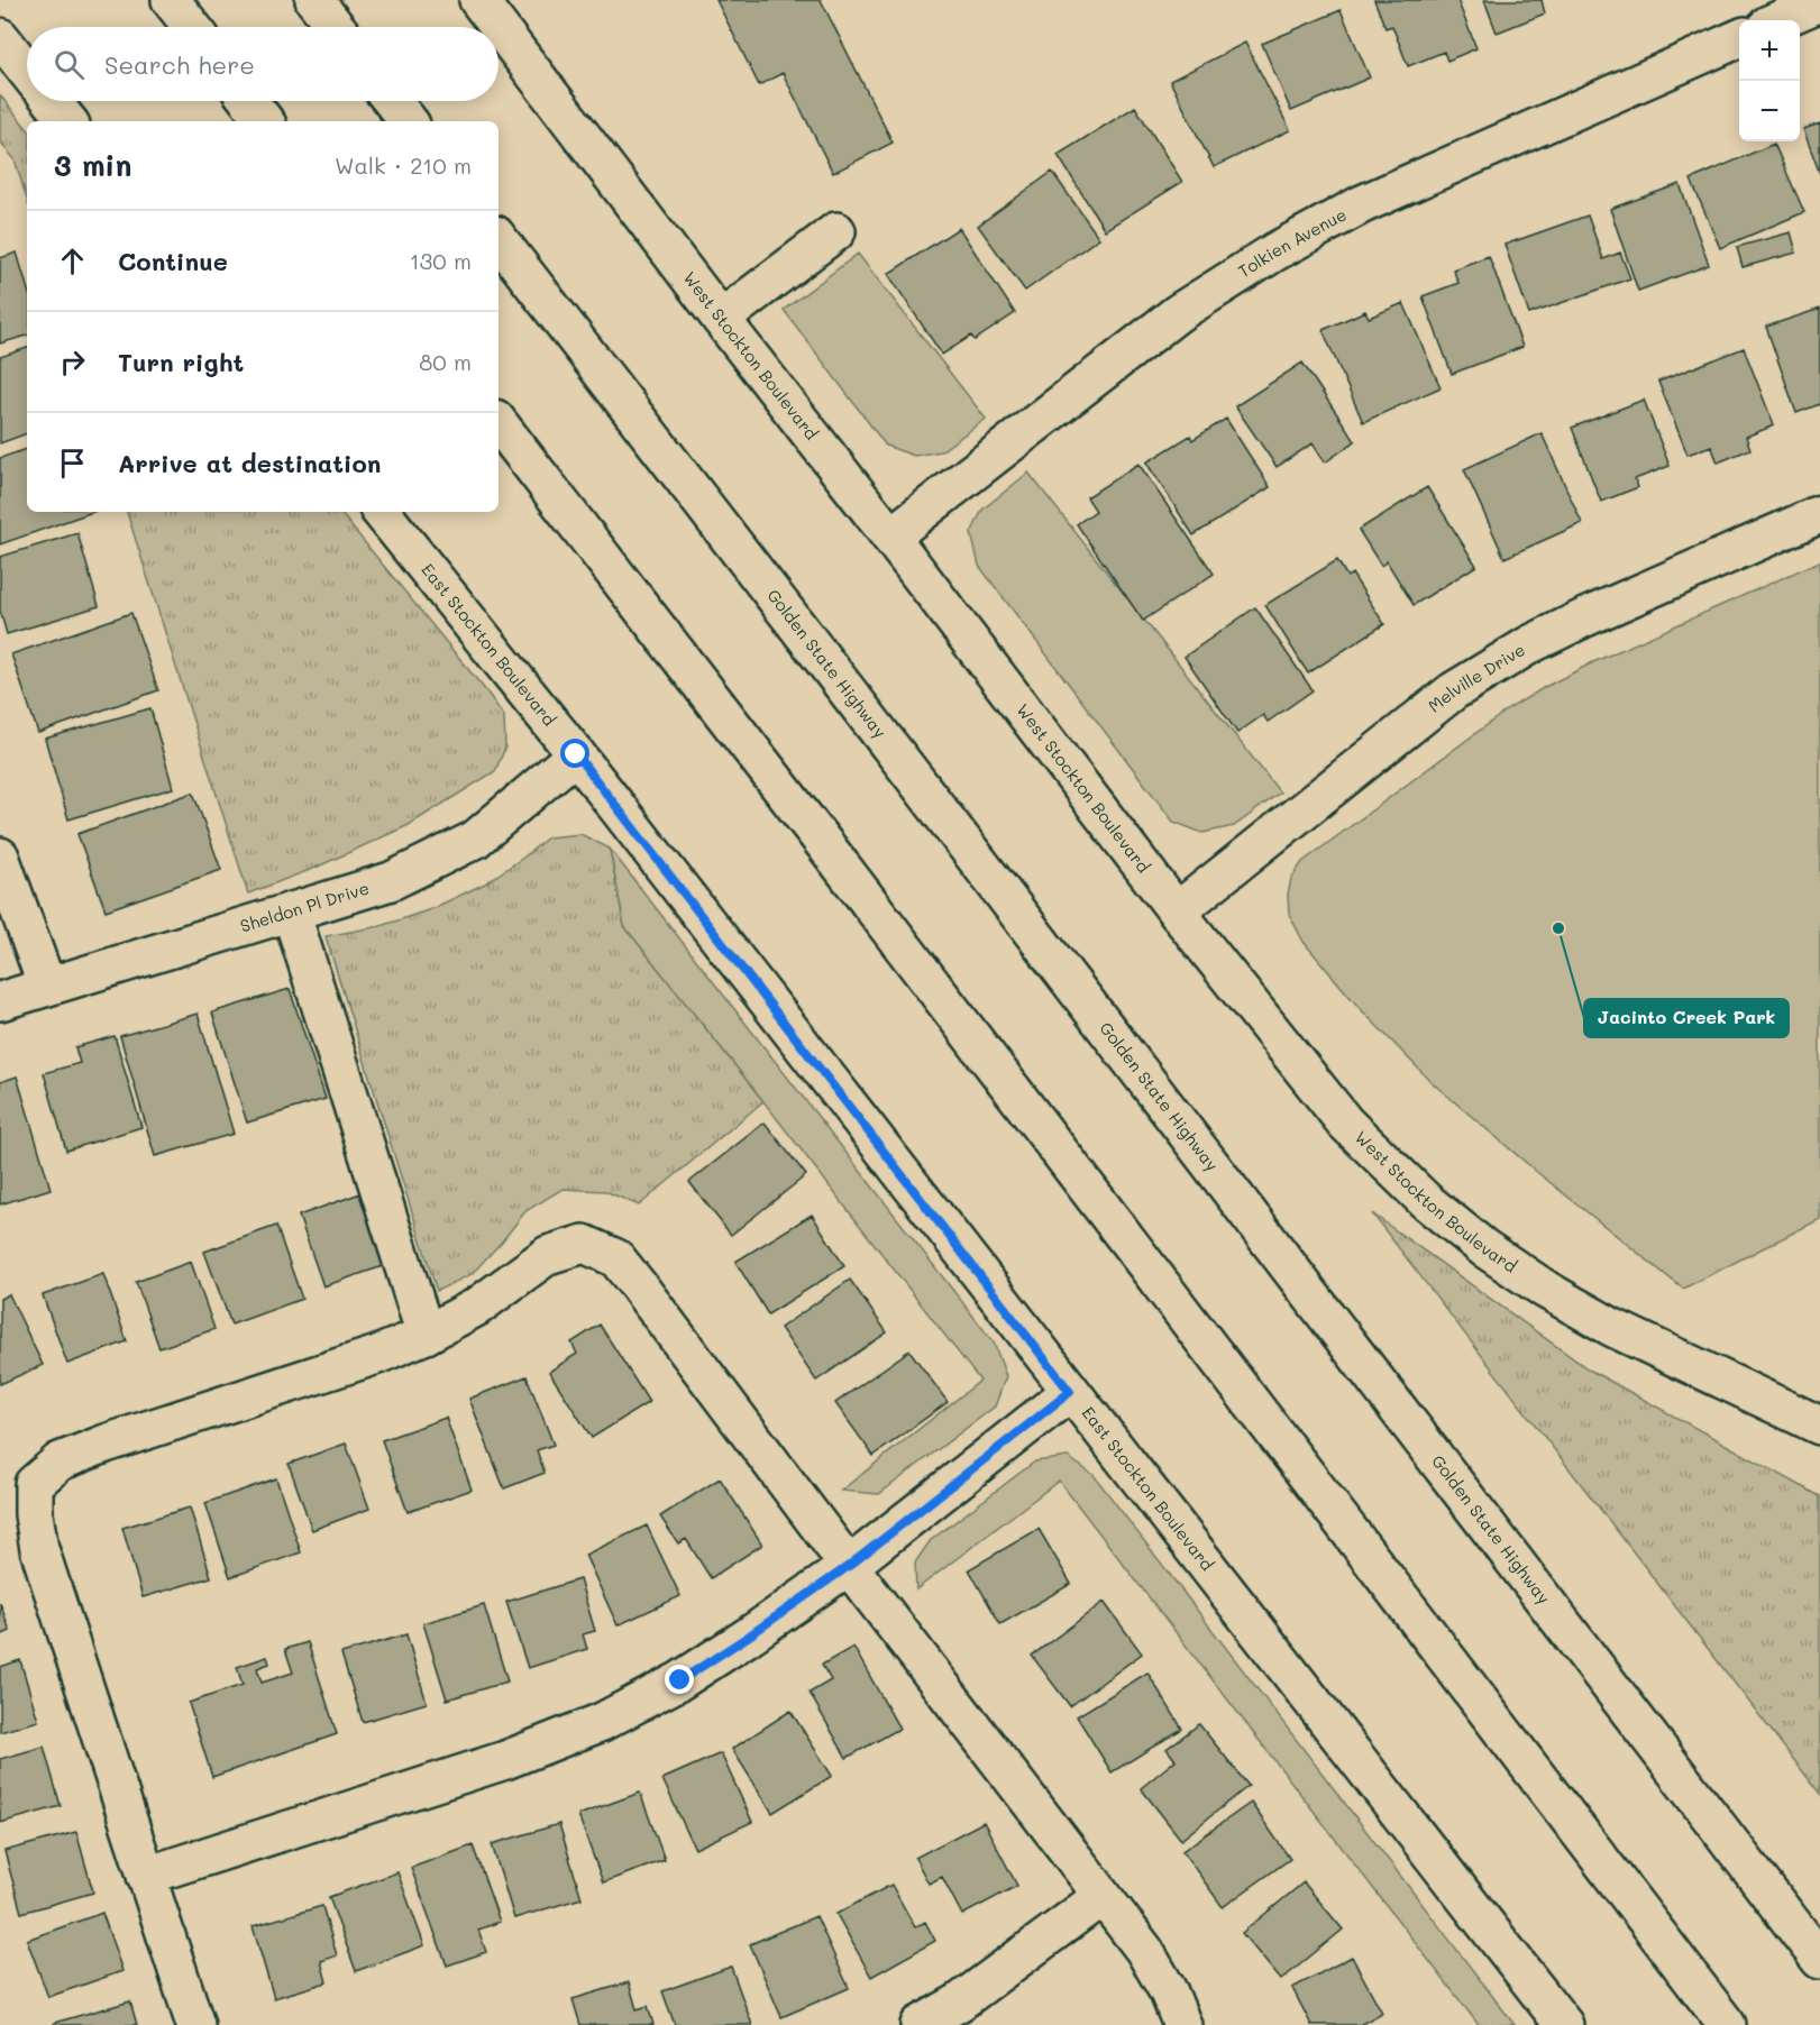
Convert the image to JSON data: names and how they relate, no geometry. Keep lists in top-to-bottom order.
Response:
{
  "streets": {
    "main road": [
      "Tolkien Avenue",
      "West Stockton Boulevard",
      "East Stockton Boulevard",
      "Golden State Highway",
      "Melville Drive",
      "Sheldon Pl Drive"
    ]
  },
  "crossings": [
    ["Tolkien Avenue", "West Stockton Boulevard"],
    ["West Stockton Boulevard", "Melville Drive"],
    ["East Stockton Boulevard", "Sheldon Pl Drive"]
  ],
  "places": ["Jacinto Creek Park"],
  "page": {
    "map_buttons": ["+", "−"],
    "search": "Search here",
    "heading": ["3 min", "Walk · 210 m"],
    "list": [
      ["Continue", "130 m"],
      ["Turn right", "80 m"],
      "Arrive at destination"
    ]
  }
}
